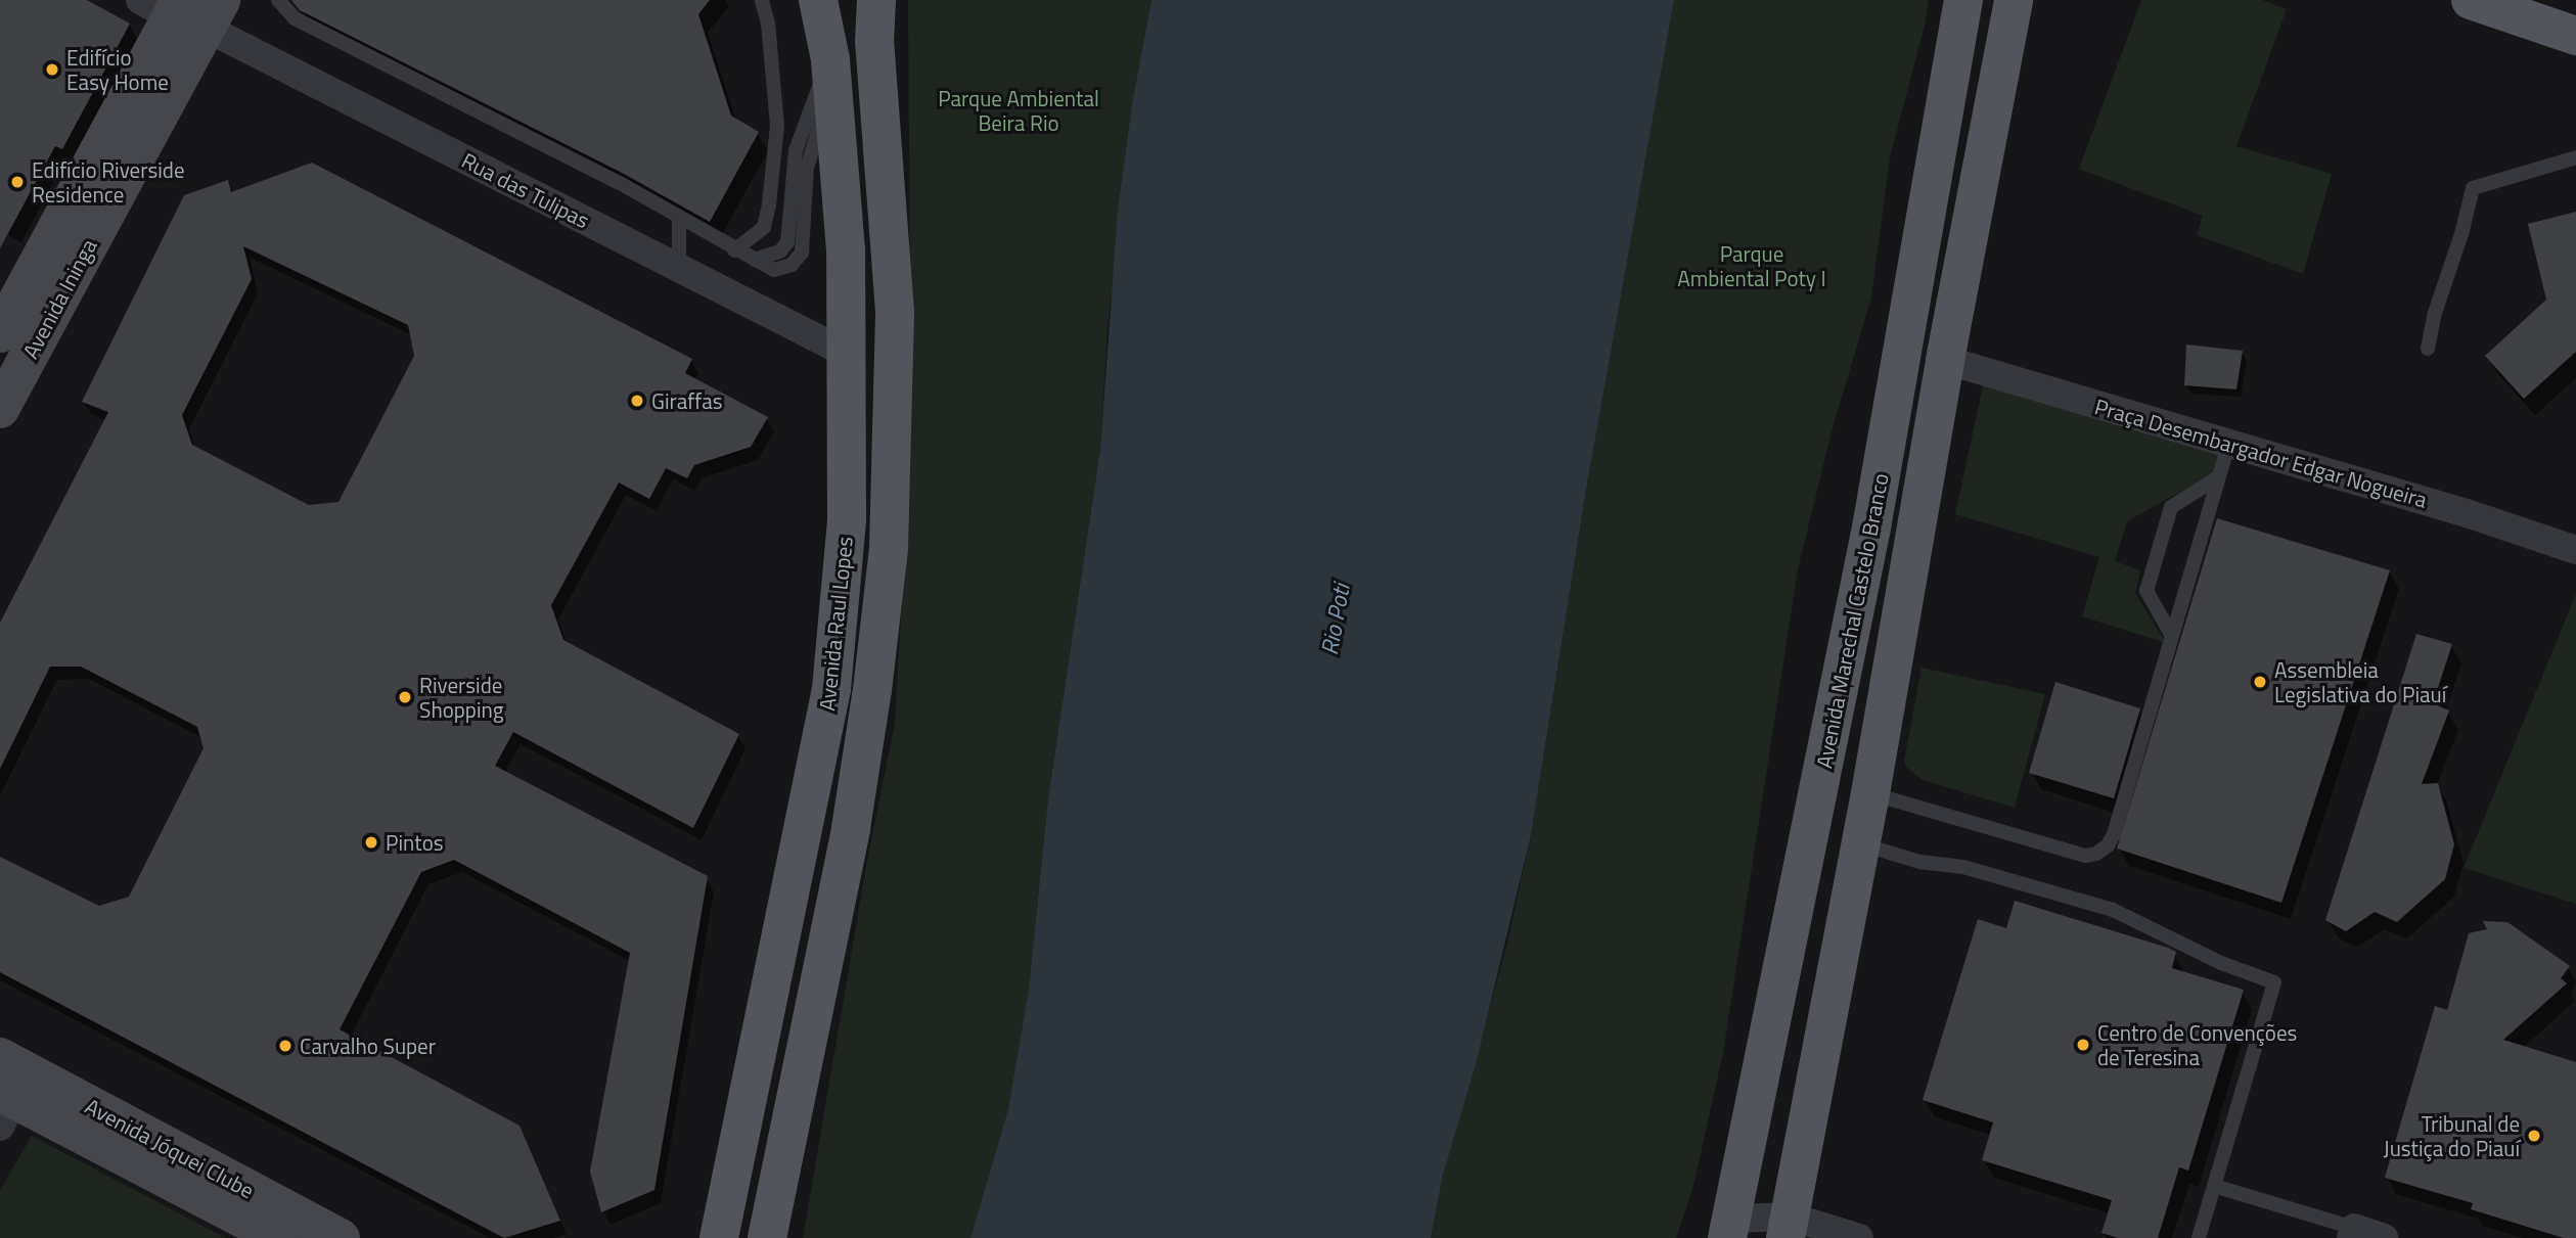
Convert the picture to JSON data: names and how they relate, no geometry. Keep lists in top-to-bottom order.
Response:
{
  "streets": {
    "main road": [
      "Avenida Ininga",
      "Avenida Marechal Castelo Branco",
      "Avenida Raul Lopes",
      "Avenida Jóquei Clube"
    ],
    "street": ["Rua das Tulipas", "Praça Desembargador Edgar Nogueira"]
  },
  "crossings": [
    ["Rua das Tulipas", "Avenida Ininga"],
    ["Rua das Tulipas", "Avenida Raul Lopes"],
    ["Praça Desembargador Edgar Nogueira", "Avenida Marechal Castelo Branco"]
  ],
  "water": ["Rio Poti"],
  "parks": ["Parque Ambiental Beira Rio", "Parque Ambiental Poty I"],
  "places": [
    "Edifício Easy Home",
    "Edifício Riverside Residence",
    "Giraffas",
    "Assembleia Legislativa do Piauí",
    "Riverside Shopping",
    "Pintos",
    "Centro de Convenções de Teresina",
    "Carvalho Super",
    "Tribunal de Justiça do Piauí"
  ]
}
